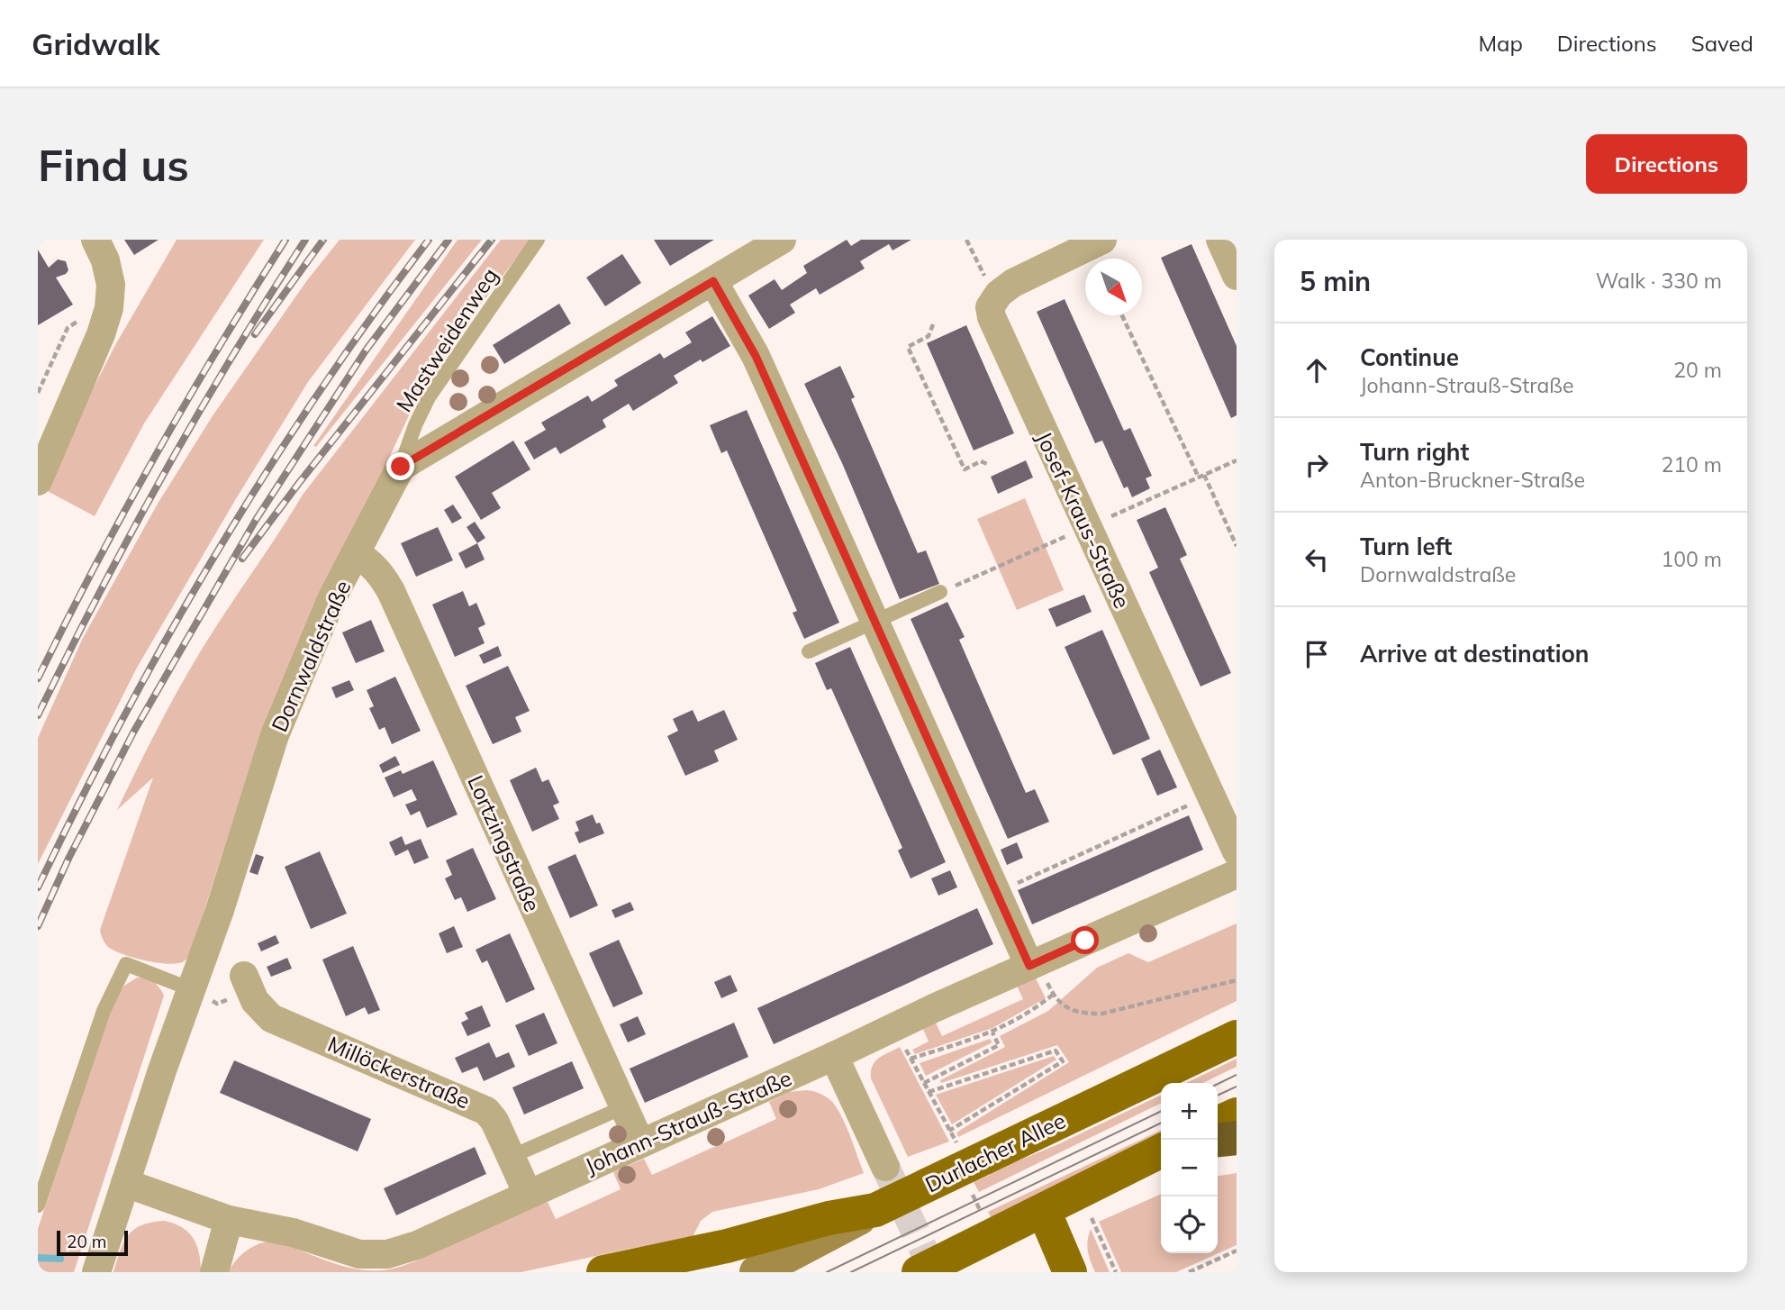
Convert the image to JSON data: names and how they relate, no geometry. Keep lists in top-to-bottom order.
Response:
{
  "streets": {
    "main road": ["Durlacher Allee"],
    "street": [
      "Josef-Kraus-Straße",
      "Dornwaldstraße",
      "Lortzingstraße",
      "Millöckerstraße",
      "Johann-Strauß-Straße"
    ],
    "lane": ["Mastweidenweg"]
  },
  "crossings": [
    ["Mastweidenweg", "Dornwaldstraße"],
    ["Dornwaldstraße", "Lortzingstraße"],
    ["Dornwaldstraße", "Johann-Strauß-Straße"],
    ["Lortzingstraße", "Johann-Strauß-Straße"],
    ["Millöckerstraße", "Johann-Strauß-Straße"]
  ],
  "scale_bar": "20 m",
  "north": "bottom right",
  "page": {
    "header": "Gridwalk",
    "nav": ["Map", "Directions", "Saved"],
    "buttons": "Directions",
    "title": "Find us",
    "heading": ["5 min", "Walk · 330 m"],
    "list": [
      ["Continue", "Johann-Strauß-Straße", "20 m"],
      ["Turn right", "Anton-Bruckner-Straße", "210 m"],
      ["Turn left", "Dornwaldstraße", "100 m"],
      "Arrive at destination"
    ],
    "map_buttons": ["+", "−"],
    "scale": "20 m"
  }
}
